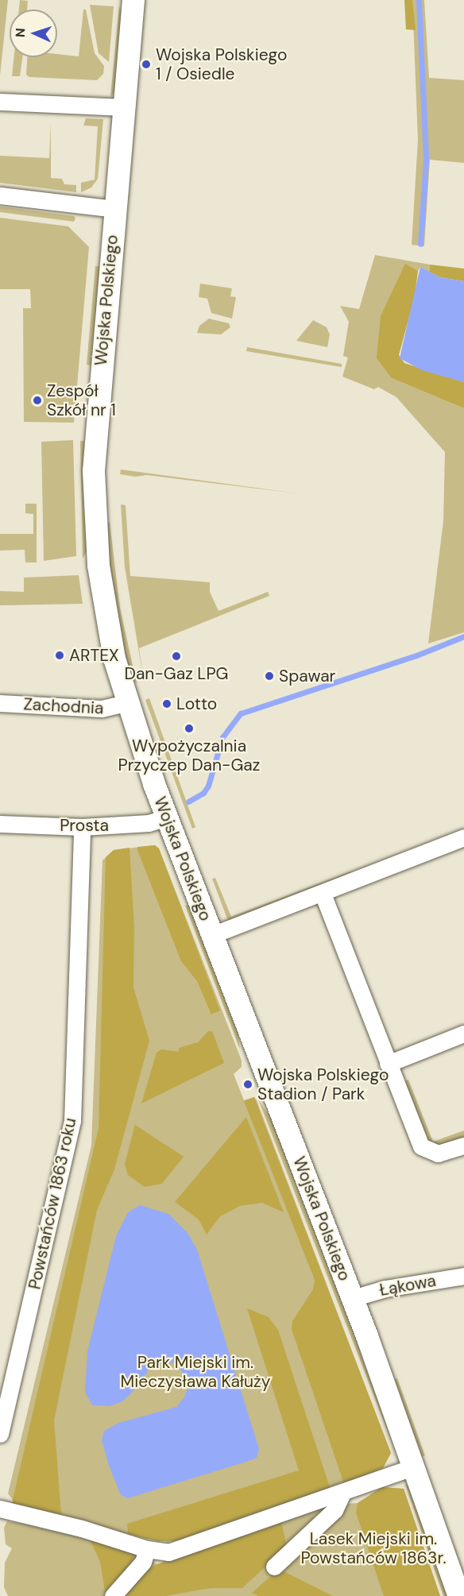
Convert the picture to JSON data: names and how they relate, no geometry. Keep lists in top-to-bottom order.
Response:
{
  "streets": {
    "street": [
      "Wojska Polskiego",
      "Zachodnia",
      "Prosta",
      "Powstańców 1863 roku",
      "Łąkowa"
    ]
  },
  "crossings": [
    ["Wojska Polskiego", "Zachodnia"],
    ["Wojska Polskiego", "Prosta"],
    ["Wojska Polskiego", "Łąkowa"],
    ["Prosta", "Powstańców 1863 roku"]
  ],
  "parks": ["Park Miejski im. Mieczysława Kałuży", "Lasek Miejski im. Powstańców 1863r."],
  "places": [
    "Wojska Polskiego 1 / Osiedle",
    "Zespół Szkół nr 1",
    "ARTEX",
    "Dan-Gaz LPG",
    "Spawar",
    "Lotto",
    "Wypożyczalnia Przyczep Dan-Gaz",
    "Wojska Polskiego Stadion / Park"
  ],
  "north": "left"
}
